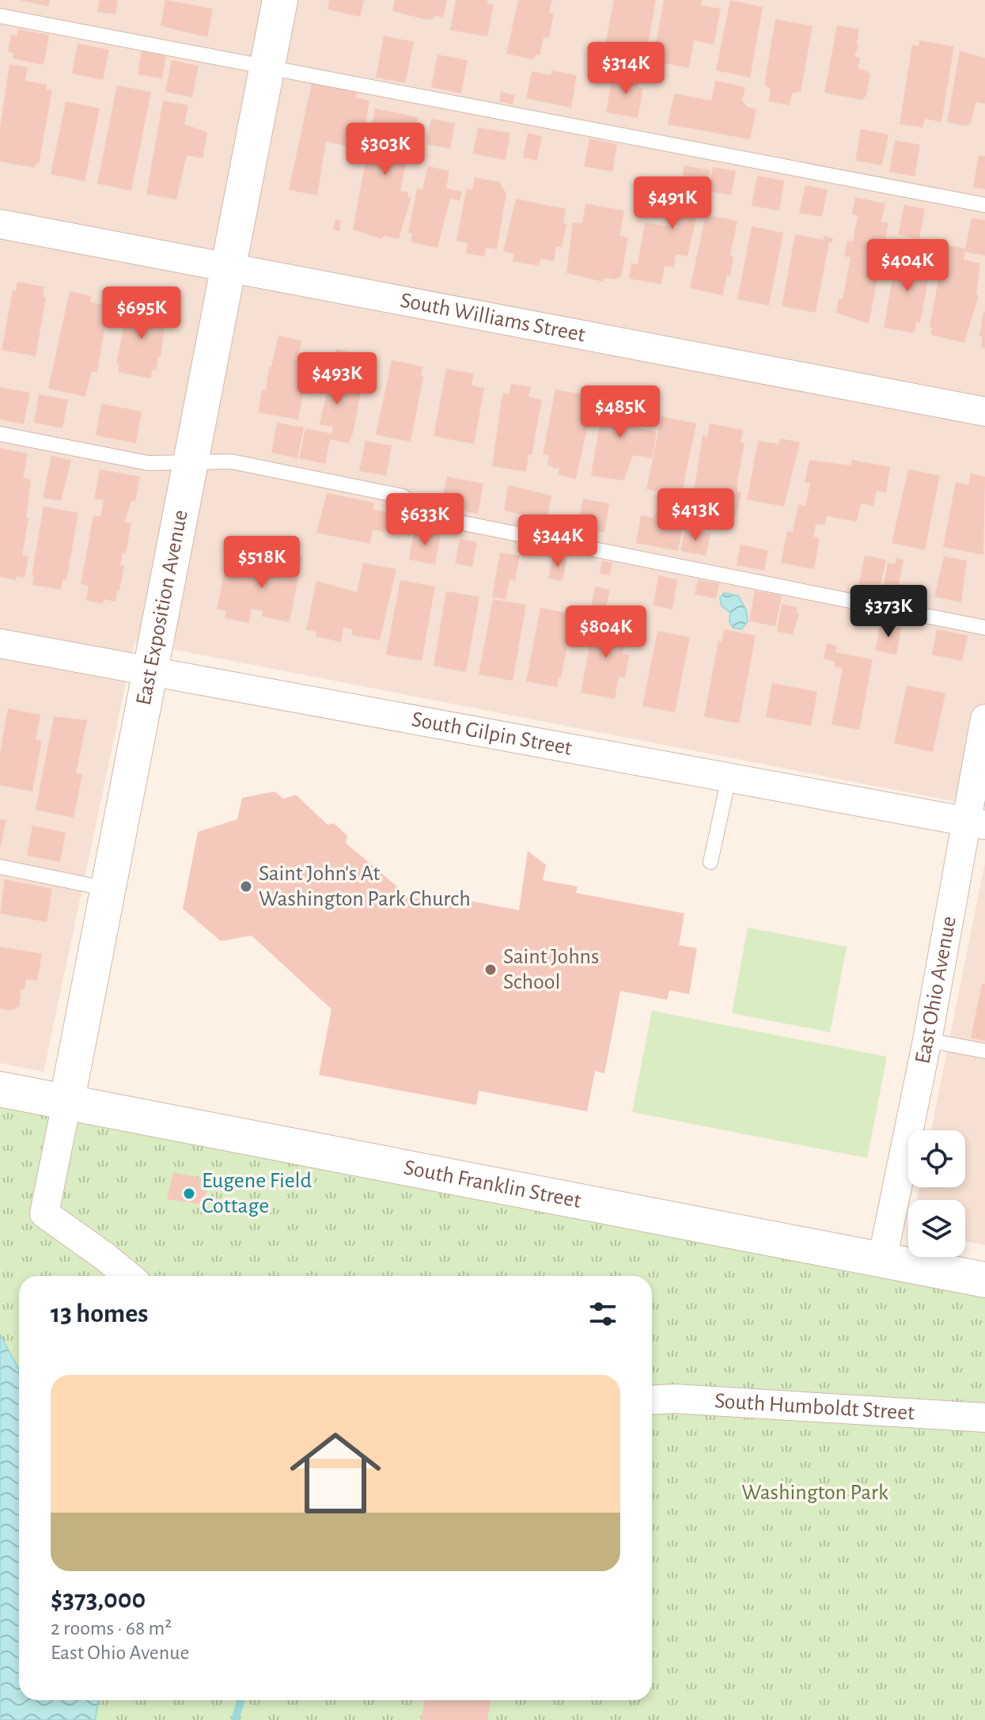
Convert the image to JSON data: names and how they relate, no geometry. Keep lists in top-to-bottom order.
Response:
{
  "streets": {
    "street": [
      "South Williams Street",
      "East Exposition Avenue",
      "South Gilpin Street",
      "East Ohio Avenue",
      "South Franklin Street",
      "South Humboldt Street"
    ]
  },
  "crossings": [
    ["South Williams Street", "East Exposition Avenue"],
    ["East Exposition Avenue", "South Gilpin Street"],
    ["East Exposition Avenue", "South Franklin Street"],
    ["South Gilpin Street", "East Ohio Avenue"],
    ["East Ohio Avenue", "South Franklin Street"]
  ],
  "parks": ["Washington Park"],
  "places": ["Saint John's At Washington Park Church", "Saint Johns School", "Eugene Field Cottage"],
  "page": {
    "price": [
      "$314K",
      "$303K",
      "$491K",
      "$404K",
      "$695K",
      "$493K",
      "$485K",
      "$413K",
      "$633K",
      "$344K",
      "$518K",
      "$373K",
      "$804K"
    ],
    "heading": "13 homes",
    "list": [
      {
        "name": "$373,000",
        "note": "2 rooms · 68 m² · East Ohio Avenue"
      }
    ]
  }
}
